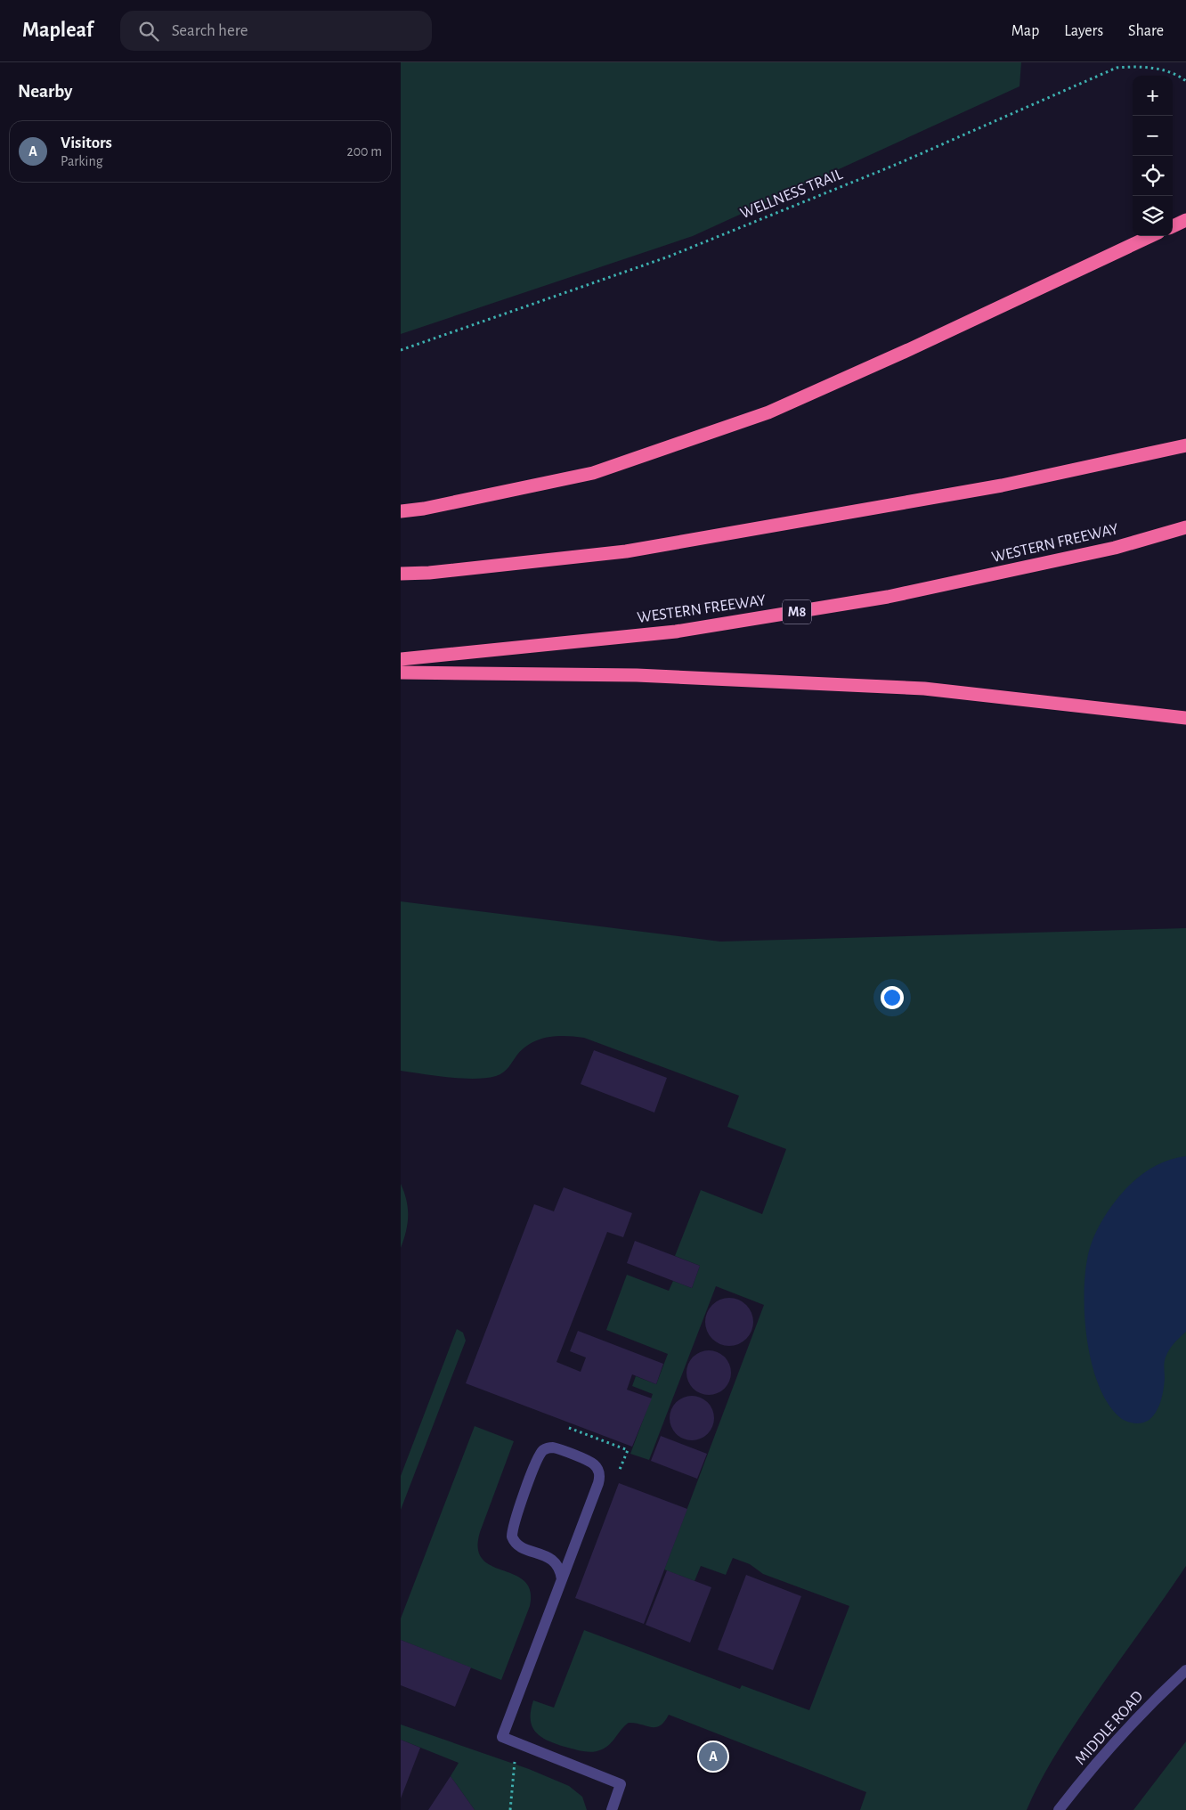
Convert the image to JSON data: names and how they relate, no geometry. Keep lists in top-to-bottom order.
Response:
{
  "streets": {
    "highway": ["WESTERN FREEWAY", "M8"],
    "street": ["MIDDLE ROAD"],
    "path": ["WELLNESS TRAIL"]
  },
  "page": {
    "header": "Mapleaf",
    "search": "Search here",
    "nav": ["Map", "Layers", "Share"],
    "heading": "Nearby",
    "map_buttons": ["+", "−"],
    "list": [
      {
        "mark": "A",
        "name": "Visitors",
        "note": "Parking",
        "value": "200 m"
      }
    ],
    "pins": "A"
  }
}
